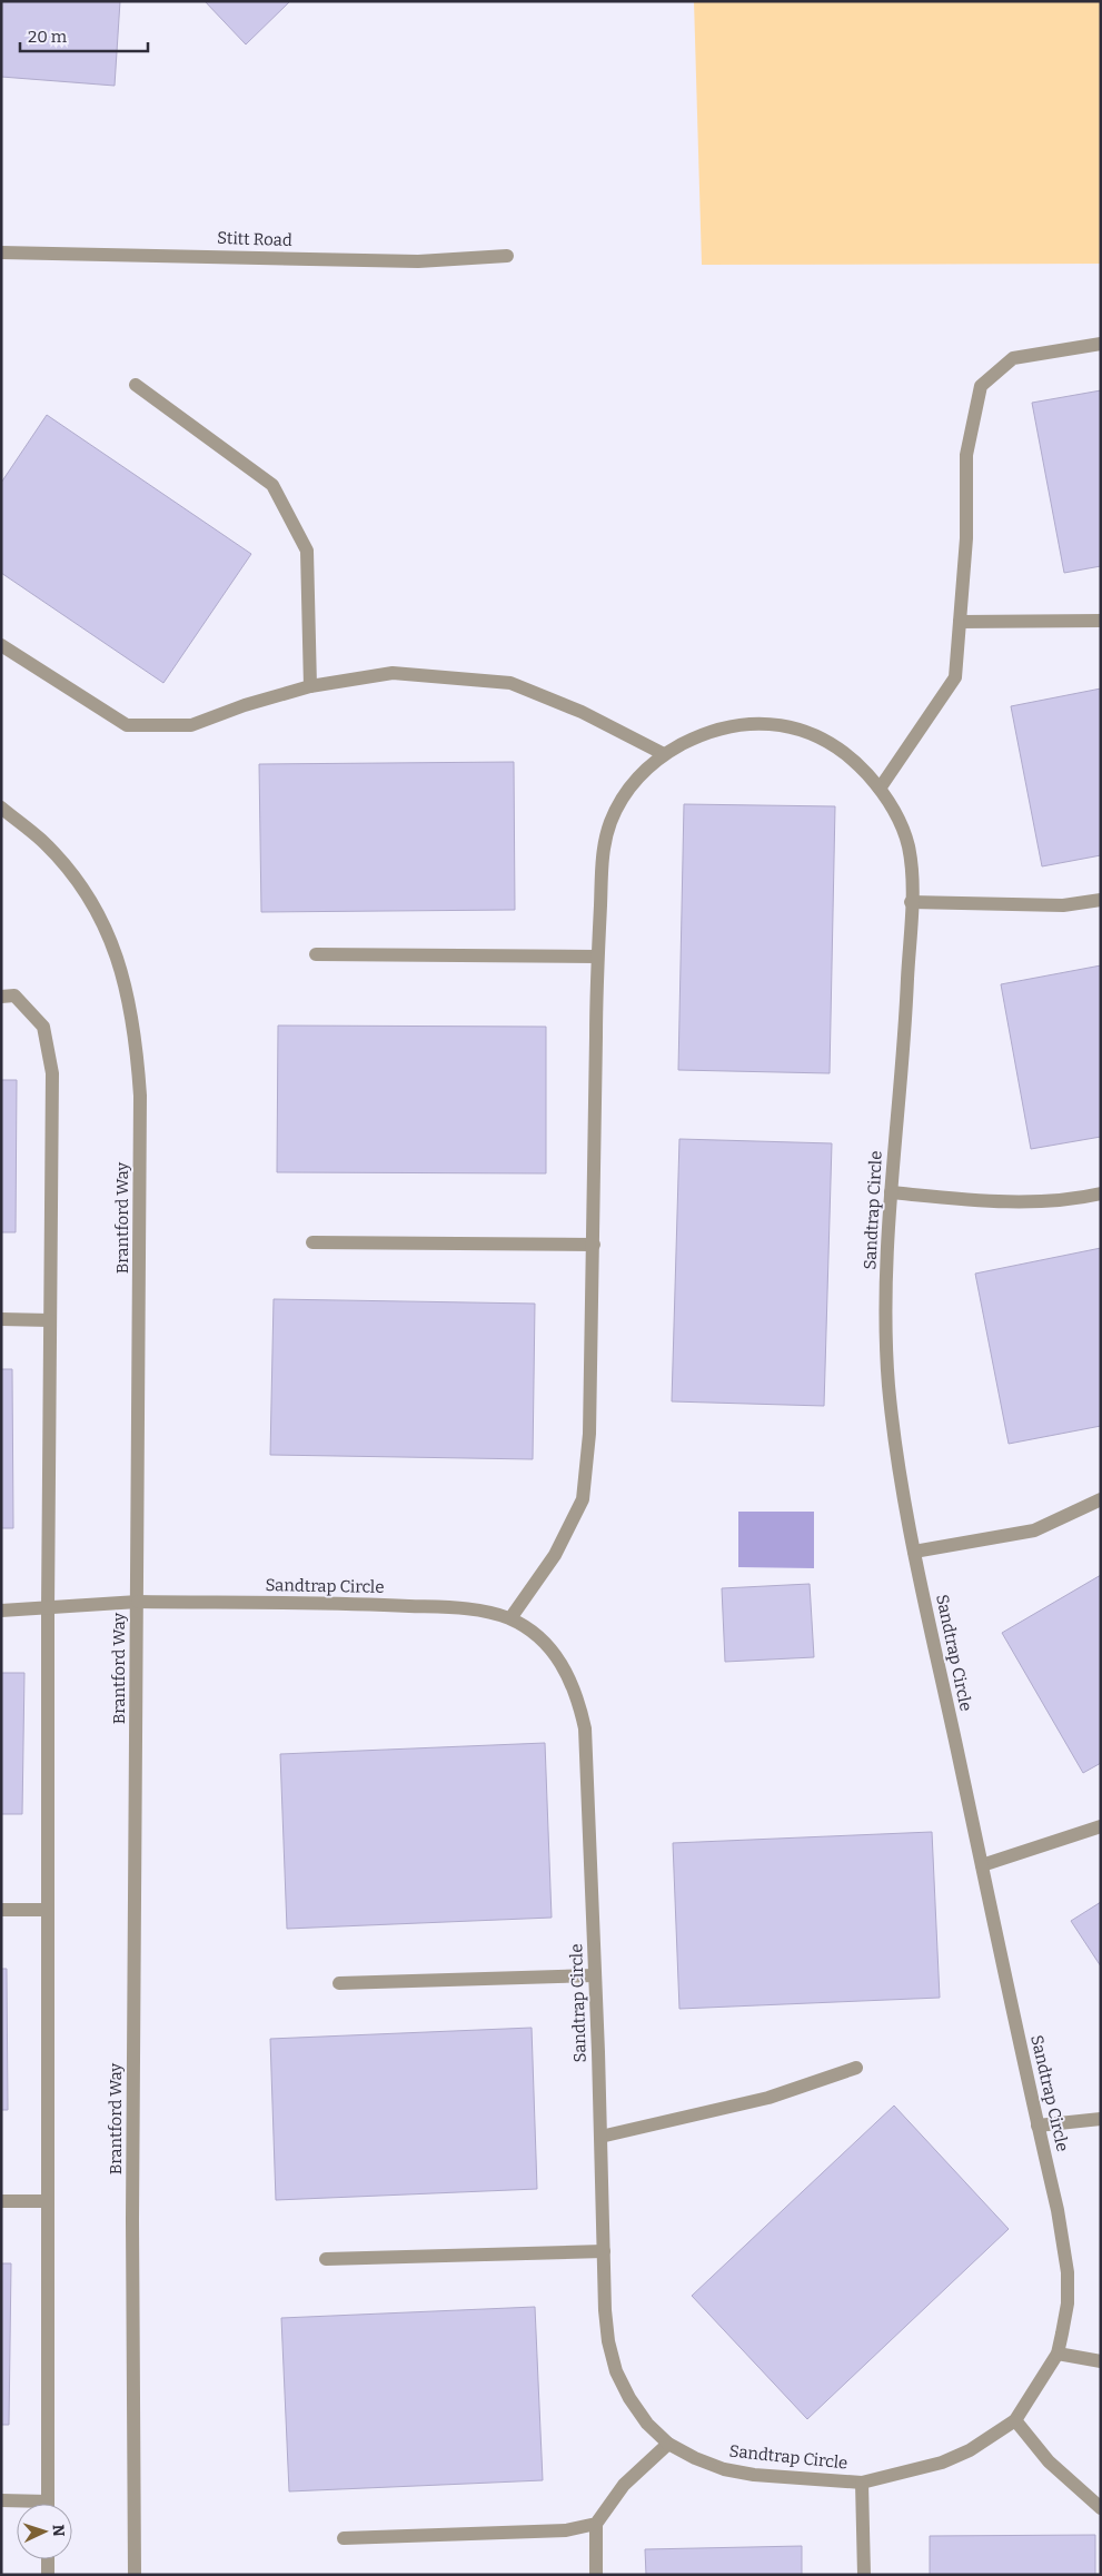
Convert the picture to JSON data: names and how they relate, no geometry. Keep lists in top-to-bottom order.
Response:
{
  "streets": {
    "street": ["Stitt Road", "Sandtrap Circle", "Brantford Way"]
  },
  "crossings": [
    ["Sandtrap Circle", "Brantford Way"]
  ],
  "scale_bar": "20 m",
  "north": "right"
}
